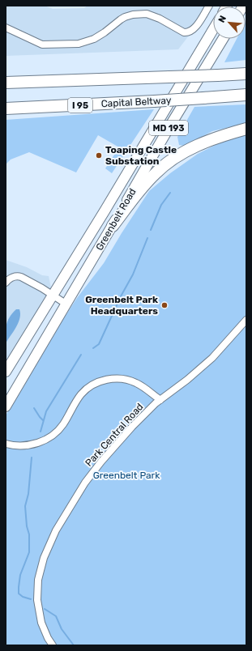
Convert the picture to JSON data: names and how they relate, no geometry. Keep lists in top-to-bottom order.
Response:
{
  "streets": {
    "highway": ["Capital Beltway", "I 95"],
    "main road": ["MD 193", "Greenbelt Road"],
    "street": ["Park Central Road"]
  },
  "parks": ["Greenbelt Park"],
  "places": ["Toaping Castle Substation", "Greenbelt Park Headquarters"],
  "north": "top left"
}
